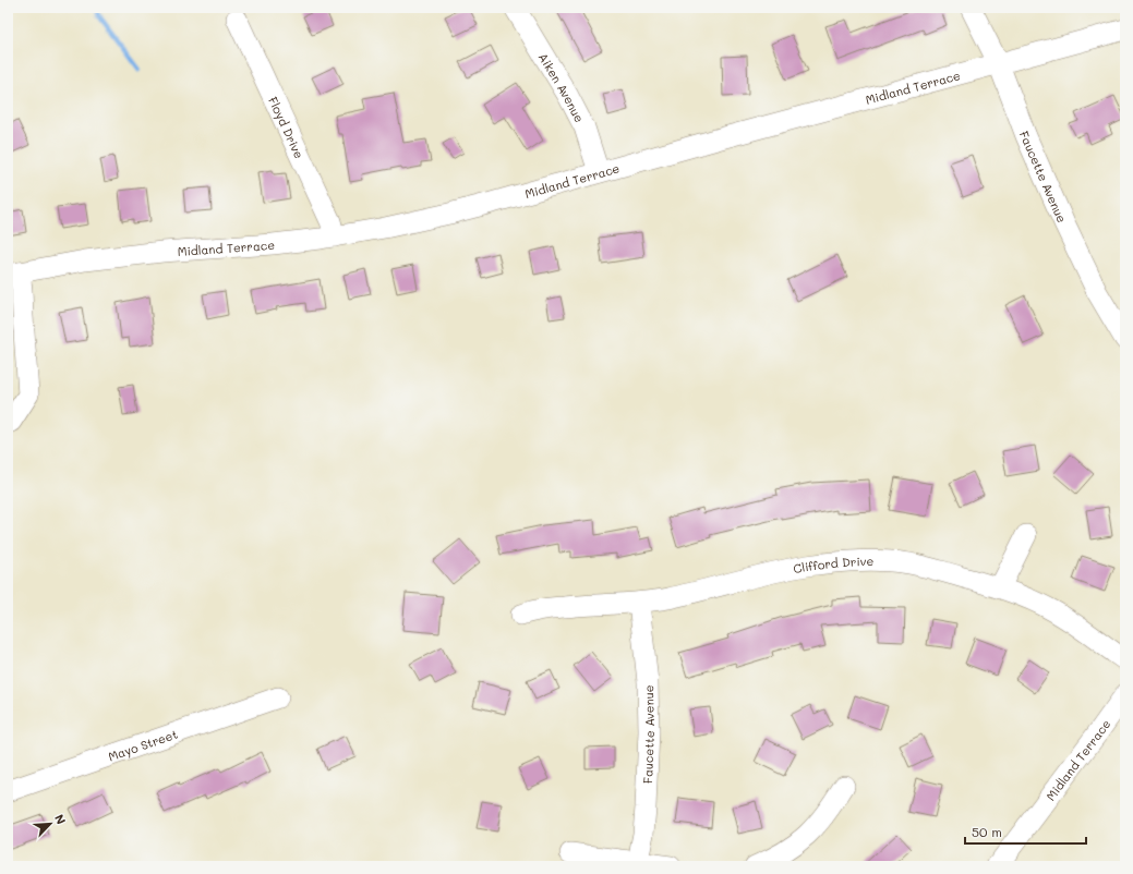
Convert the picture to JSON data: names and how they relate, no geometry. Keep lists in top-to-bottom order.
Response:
{
  "streets": {
    "street": [
      "Aiken Avenue",
      "Midland Terrace",
      "Floyd Drive",
      "Faucette Avenue",
      "Clifford Drive",
      "Mayo Street"
    ]
  },
  "crossings": [
    ["Aiken Avenue", "Midland Terrace"],
    ["Midland Terrace", "Floyd Drive"],
    ["Midland Terrace", "Faucette Avenue"],
    ["Faucette Avenue", "Clifford Drive"]
  ],
  "scale_bar": "50 m",
  "north": "top right"
}
